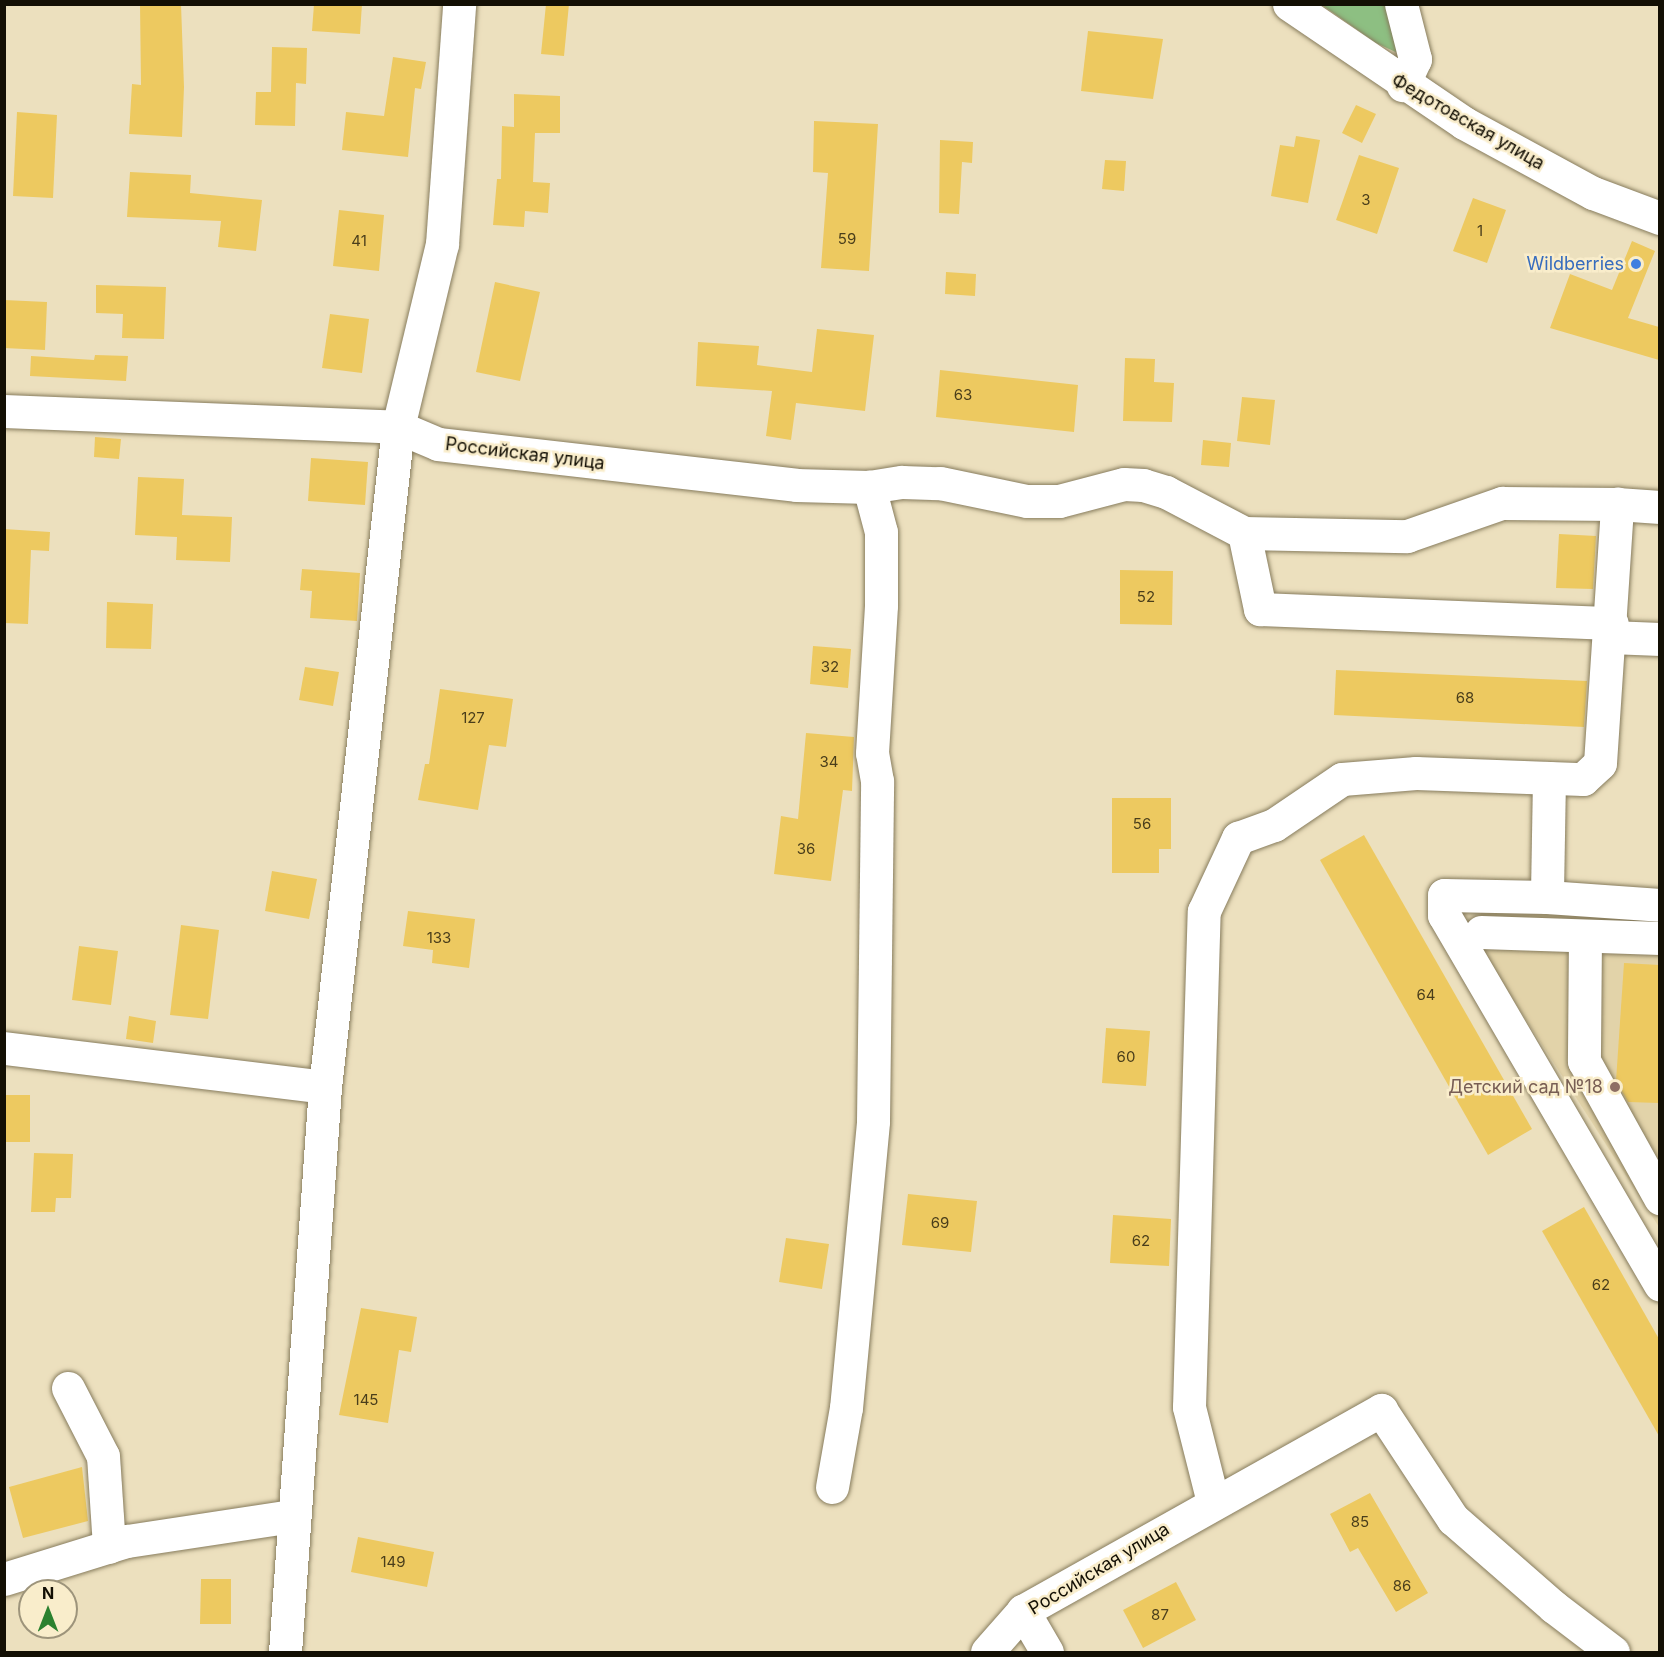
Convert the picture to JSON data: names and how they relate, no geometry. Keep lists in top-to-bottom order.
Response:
{
  "streets": {
    "street": ["Федотовская улица", "Российская улица"]
  },
  "places": ["Wildberries", "Детский сад №18"],
  "house_numbers": [
    "3",
    "1",
    "59",
    "41",
    "63",
    "52",
    "32",
    "68",
    "127",
    "34",
    "56",
    "36",
    "133",
    "64",
    "60",
    "69",
    "62",
    "62",
    "145",
    "85",
    "149",
    "86",
    "87"
  ],
  "north": "top"
}
